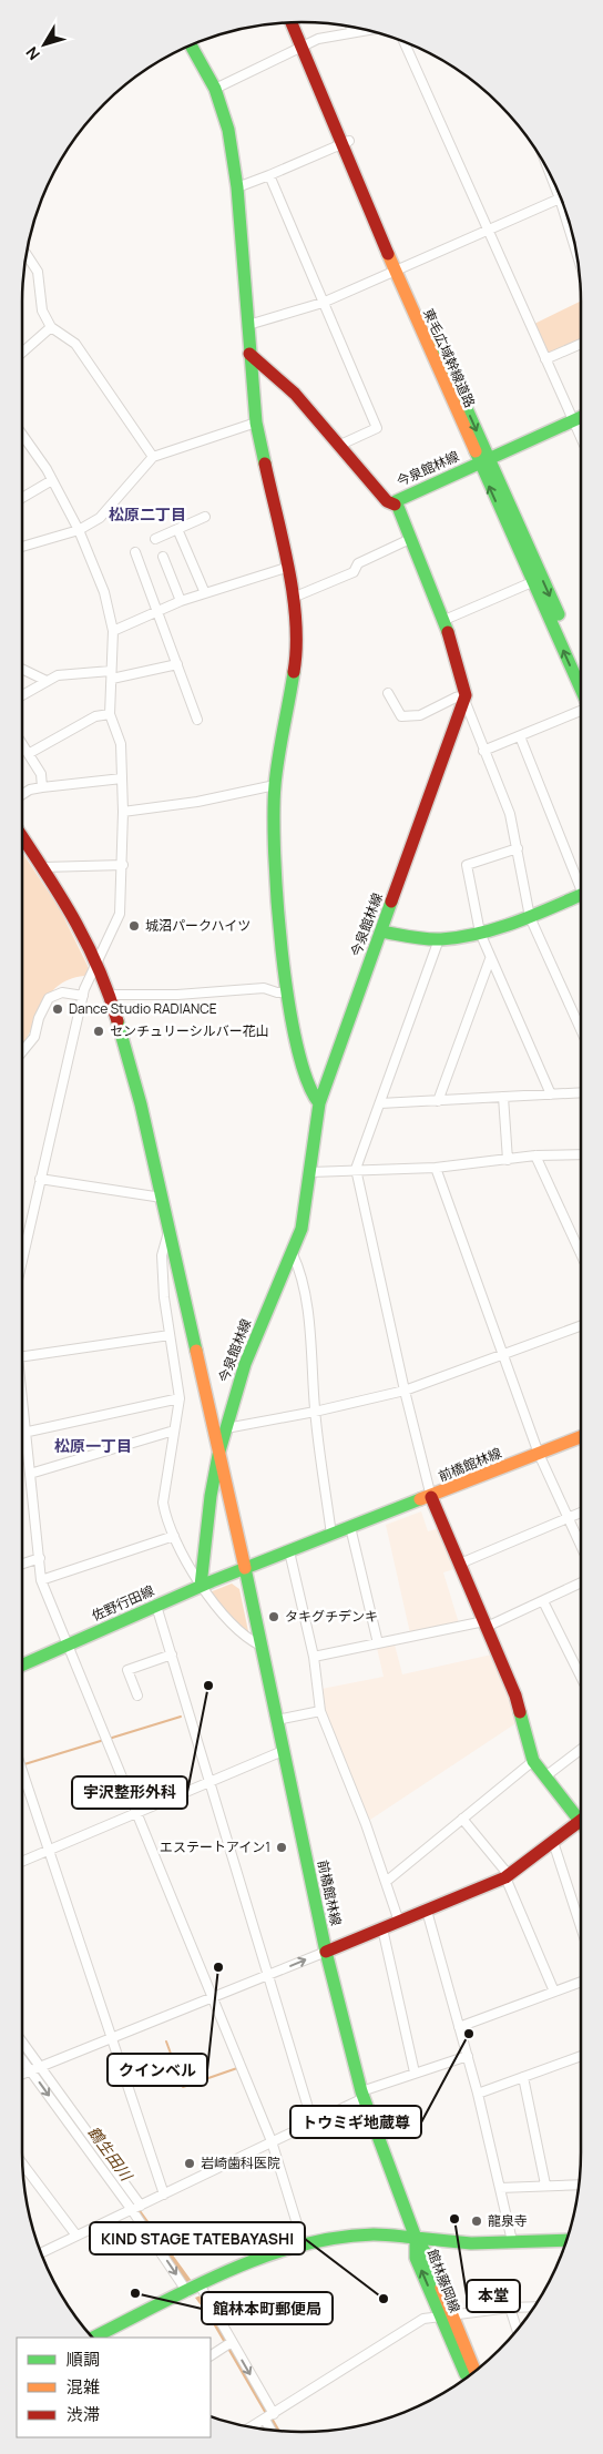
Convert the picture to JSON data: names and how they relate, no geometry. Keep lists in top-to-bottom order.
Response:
{
  "streets": {
    "main road": [
      "東毛広域幹線道路",
      "今泉館林線",
      "前橋館林線",
      "佐野行田線",
      "館林藤岡線"
    ]
  },
  "crossings": [
    ["東毛広域幹線道路", "今泉館林線"],
    ["今泉館林線", "前橋館林線"],
    ["今泉館林線", "佐野行田線"],
    ["前橋館林線", "佐野行田線"],
    ["前橋館林線", "館林藤岡線"]
  ],
  "districts": ["松原二丁目", "松原一丁目"],
  "water": ["鶴生田川"],
  "places": [
    "城沼パークハイツ",
    "Dance Studio RADIANCE",
    "センチュリーシルバー花山",
    "タキグチデンキ",
    "宇沢整形外科",
    "エステートアイン1",
    "クインベル",
    "トウミギ地蔵尊",
    "岩崎歯科医院",
    "本堂",
    "龍泉寺",
    "館林本町郵便局",
    "KIND STAGE TATEBAYASHI"
  ],
  "legend": ["順調", "混雑", "渋滞"],
  "north": "bottom left"
}
